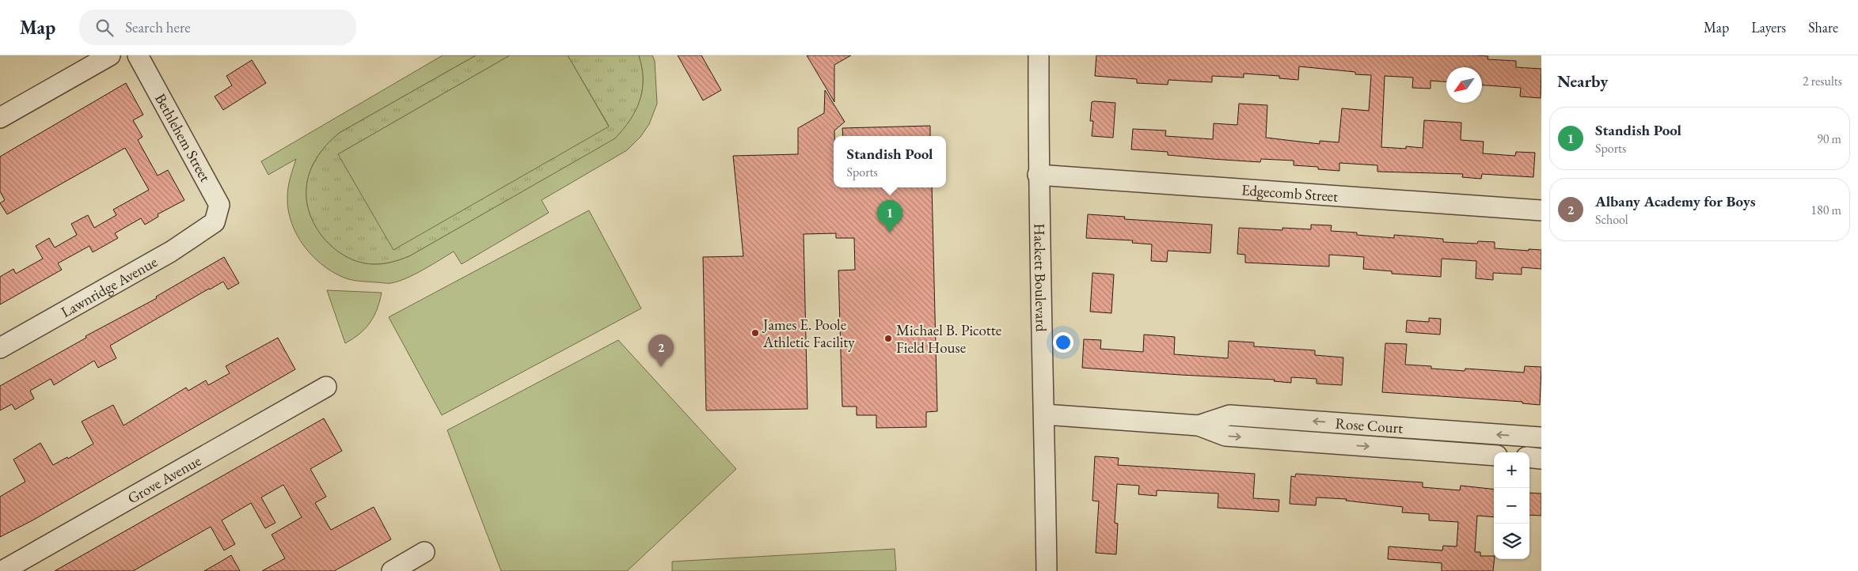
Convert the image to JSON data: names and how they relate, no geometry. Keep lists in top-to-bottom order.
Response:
{
  "streets": {
    "street": [
      "Bethlehem Street",
      "Edgecomb Street",
      "Hackett Boulevard",
      "Lawnridge Avenue",
      "Rose Court",
      "Grove Avenue"
    ]
  },
  "crossings": [
    ["Bethlehem Street", "Lawnridge Avenue"],
    ["Edgecomb Street", "Hackett Boulevard"],
    ["Hackett Boulevard", "Rose Court"]
  ],
  "places": ["James E. Poole Athletic Facility", "Michael B. Picotte Field House"],
  "north": "bottom left",
  "page": {
    "header": "Map",
    "search": "Search here",
    "nav": ["Map", "Layers", "Share"],
    "heading": ["Nearby", "2 results"],
    "list": [
      {
        "mark": "1",
        "name": "Standish Pool",
        "note": "Sports",
        "value": "90 m"
      },
      {
        "mark": "2",
        "name": "Albany Academy for Boys",
        "note": "School",
        "value": "180 m"
      }
    ],
    "popup": ["Standish Pool", "Sports"],
    "pins": ["1", "2"],
    "map_buttons": ["+", "−"]
  }
}
